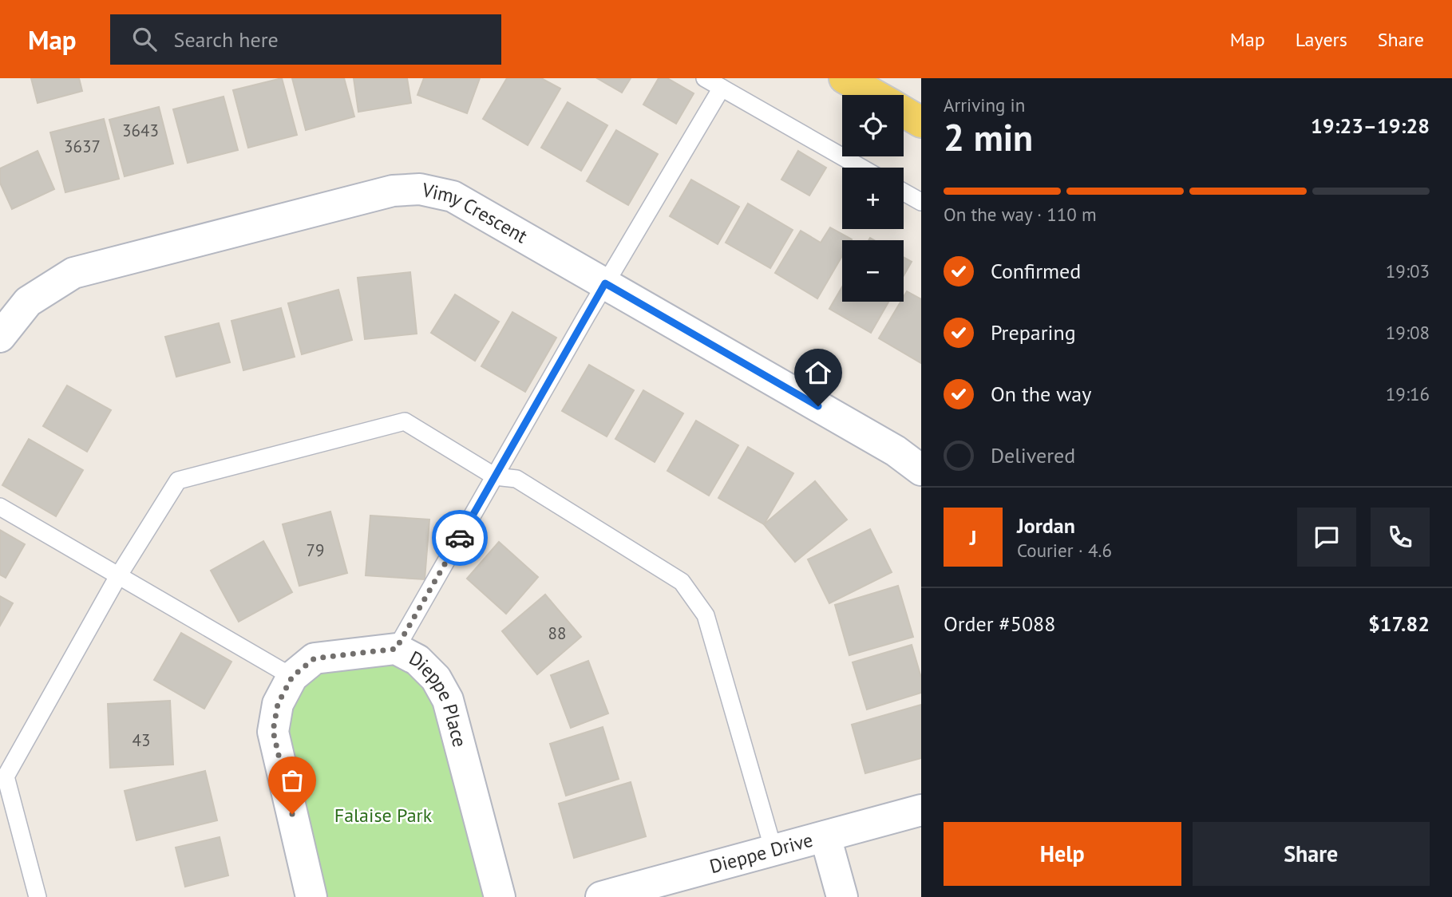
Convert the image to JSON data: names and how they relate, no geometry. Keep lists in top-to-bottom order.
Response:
{
  "streets": {
    "street": ["Vimy Crescent", "Dieppe Place", "Dieppe Drive"]
  },
  "parks": ["Falaise Park"],
  "house_numbers": [
    "3643",
    "3637",
    "79",
    "88",
    "43"
  ],
  "page": {
    "header": "Map",
    "search": "Search here",
    "nav": ["Map", "Layers", "Share"],
    "heading": ["2 min", "Arriving in", "19:23–19:28"],
    "panel": [
      "Jordan",
      "Courier · 4.6",
      "Order #5088",
      "$17.82"
    ],
    "map_buttons": ["+", "−"],
    "bar": "On the way · 110 m",
    "list": [
      ["Confirmed", "19:03"],
      ["Preparing", "19:08"],
      ["On the way", "19:16"],
      "Delivered"
    ],
    "round": "J",
    "buttons": ["Help", "Share"]
  }
}
